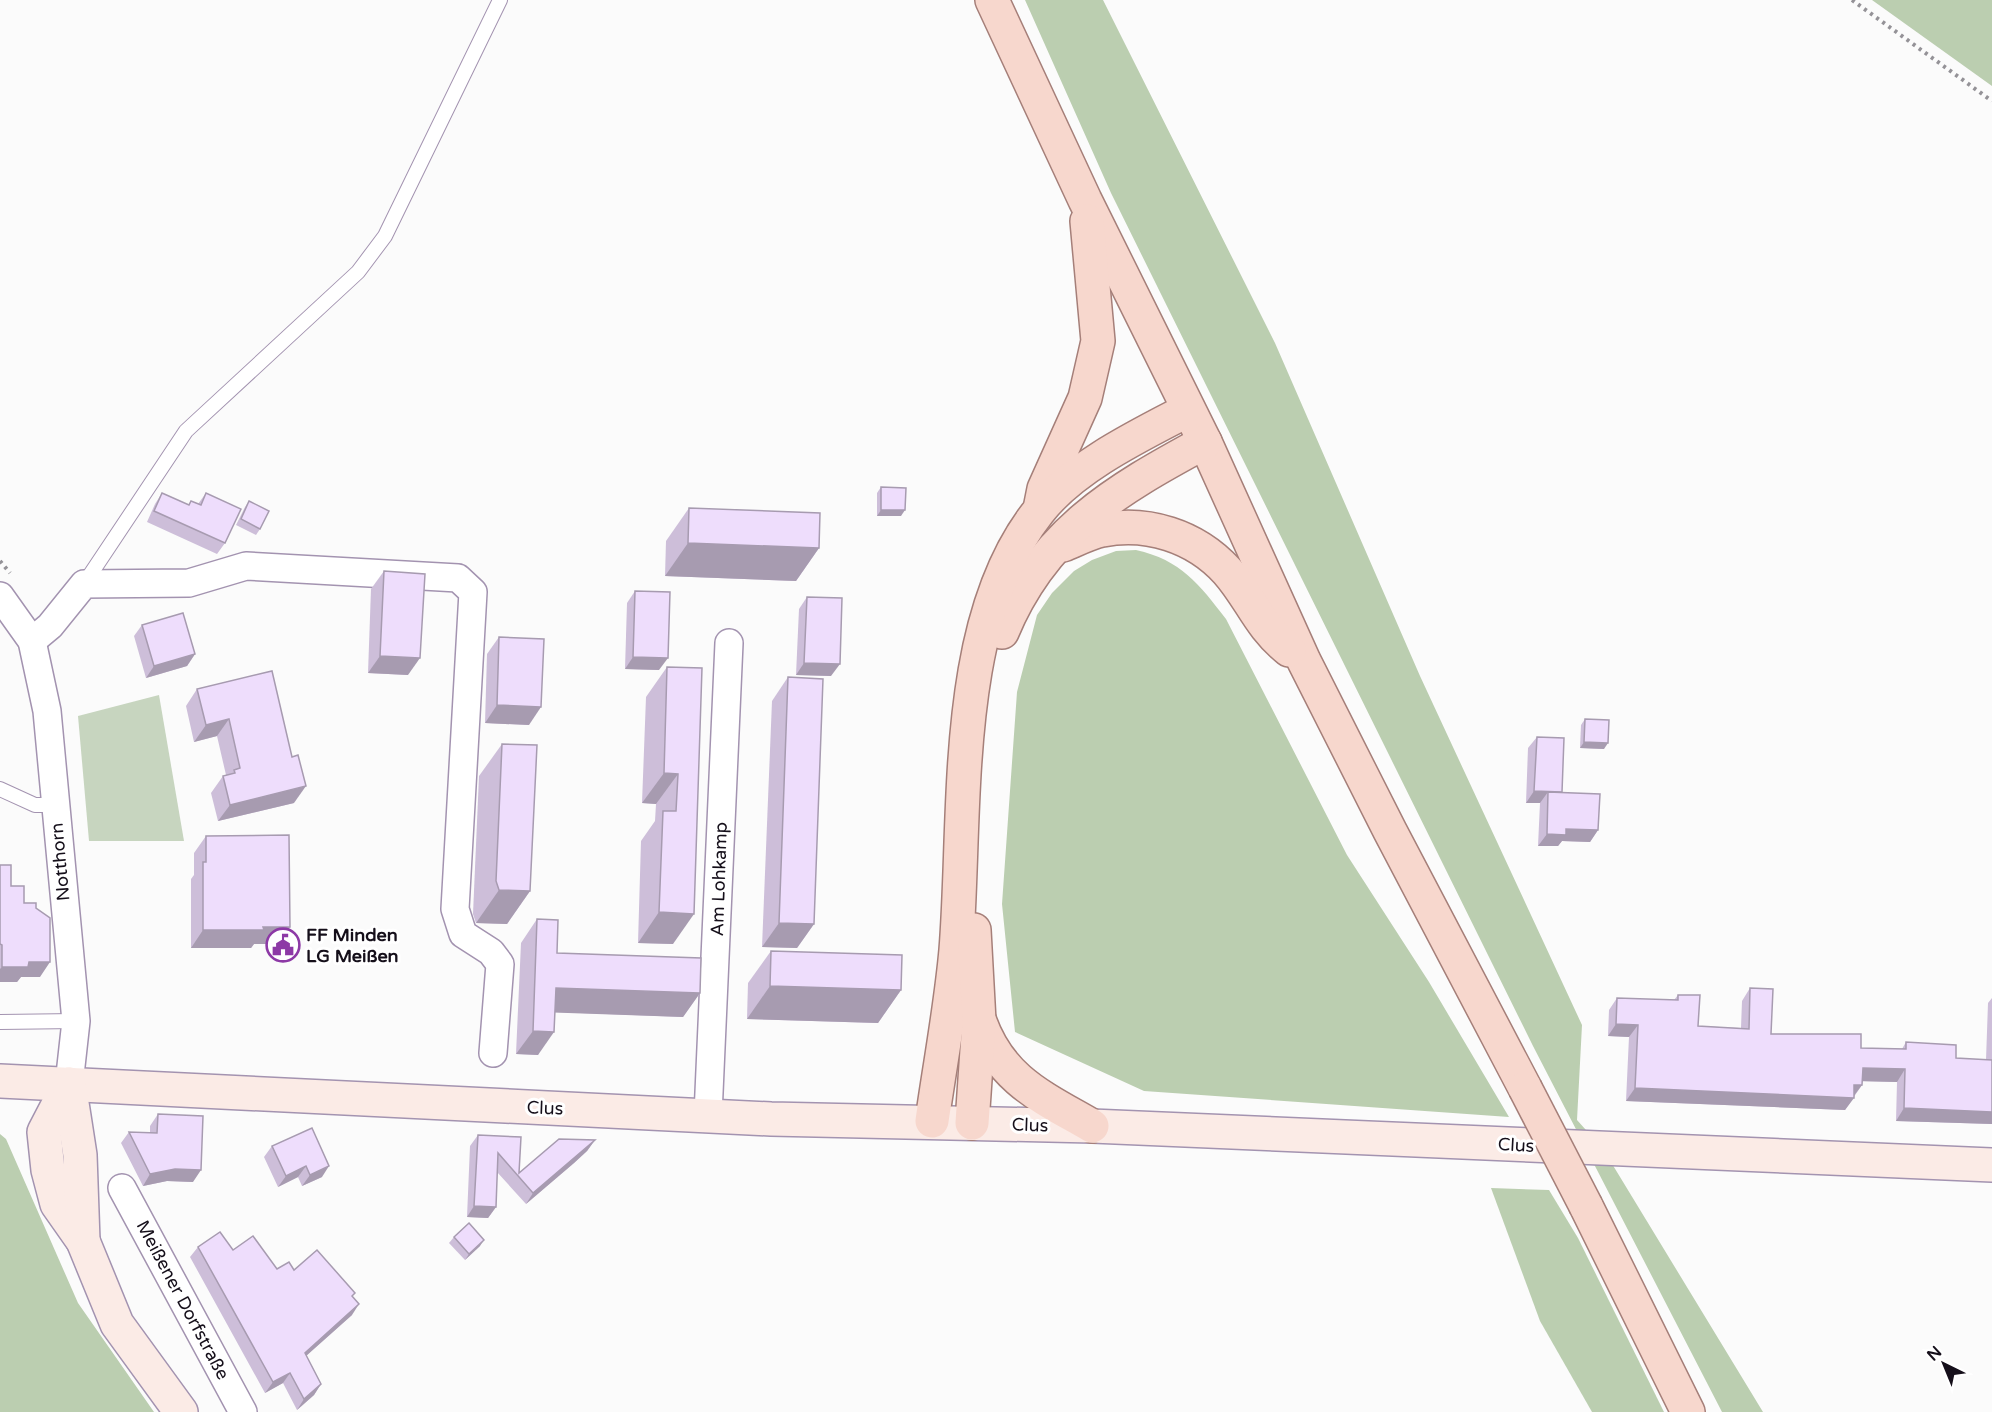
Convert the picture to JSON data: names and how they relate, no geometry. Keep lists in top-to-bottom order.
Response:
{
  "streets": {
    "main road": ["Clus"],
    "street": ["Notthorn", "Am Lohkamp", "Meißener Dorfstraße"]
  },
  "crossings": [
    ["Notthorn", "Clus"],
    ["Am Lohkamp", "Clus"]
  ],
  "places": {
    "public building": ["FF Minden LG Meißen"]
  },
  "north": "top left"
}
